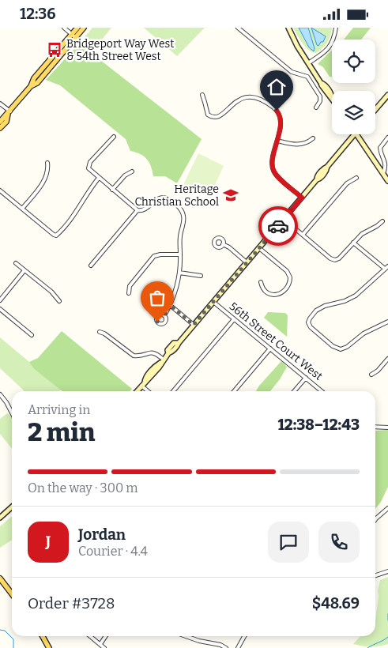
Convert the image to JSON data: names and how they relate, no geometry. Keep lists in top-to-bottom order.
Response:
{
  "streets": {
    "street": ["56th Street Court West"]
  },
  "places": {
    "bus stop": ["Bridgeport Way West & 54th Street West"],
    "school or university": ["Heritage Christian School"]
  },
  "page": {
    "status": "12:36",
    "heading": ["2 min", "Arriving in", "12:38–12:43"],
    "panel": [
      "Jordan",
      "Courier · 4.4",
      "Order #3728",
      "$48.69"
    ],
    "bar": "On the way · 300 m",
    "round": "J"
  }
}
